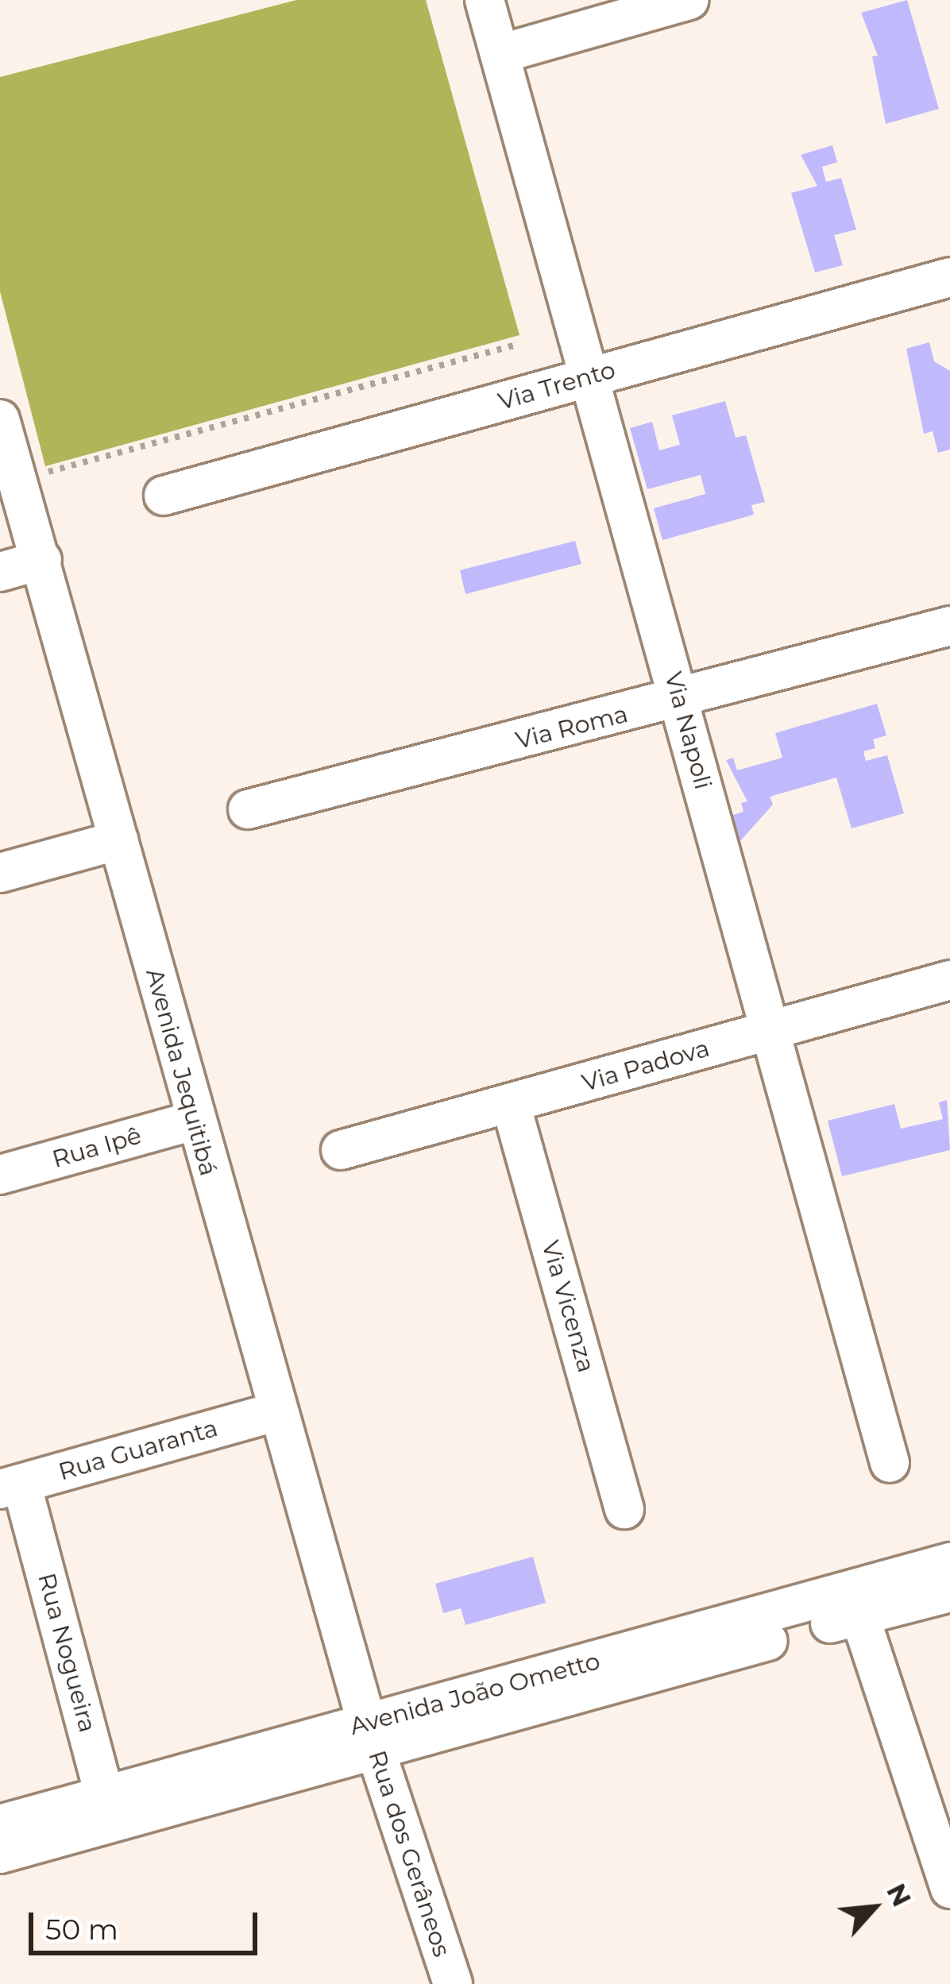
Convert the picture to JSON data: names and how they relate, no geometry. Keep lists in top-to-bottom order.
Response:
{
  "streets": {
    "street": [
      "Via Trento",
      "Via Roma",
      "Via Napoli",
      "Via Padova",
      "Avenida Jequitibá",
      "Rua Ipê",
      "Via Vicenza",
      "Rua Guaranta",
      "Rua Nogueira",
      "Avenida João Ometto",
      "Rua dos Gerâneos"
    ]
  },
  "crossings": [
    ["Via Trento", "Via Napoli"],
    ["Via Roma", "Via Napoli"],
    ["Via Napoli", "Via Padova"],
    ["Via Padova", "Via Vicenza"],
    ["Avenida Jequitibá", "Rua Ipê"],
    ["Avenida Jequitibá", "Rua Guaranta"],
    ["Avenida Jequitibá", "Avenida João Ometto"],
    ["Avenida Jequitibá", "Rua dos Gerâneos"],
    ["Rua Guaranta", "Rua Nogueira"],
    ["Rua Nogueira", "Avenida João Ometto"],
    ["Avenida João Ometto", "Rua dos Gerâneos"]
  ],
  "scale_bar": "50 m",
  "north": "top right"
}
